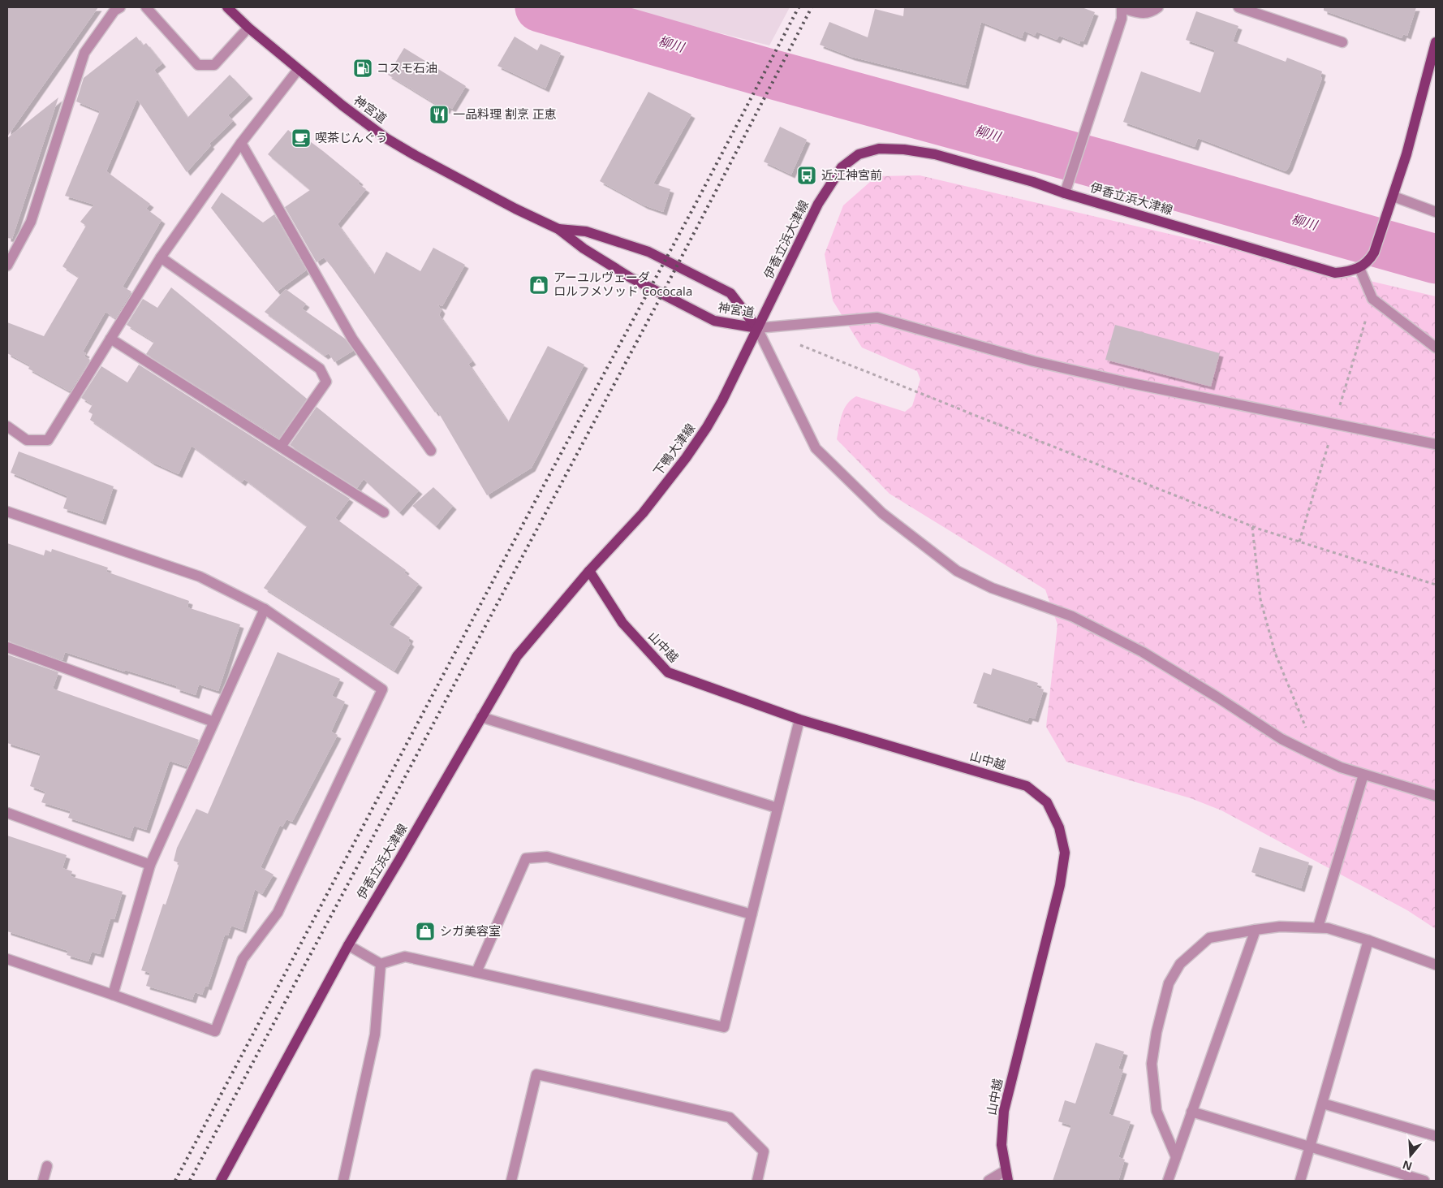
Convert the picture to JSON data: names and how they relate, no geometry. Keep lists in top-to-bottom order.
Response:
{
  "streets": {
    "main road": [
      "神宮道",
      "伊香立浜大津線",
      "下鴨大津線",
      "山中越"
    ]
  },
  "crossings": [
    ["神宮道", "伊香立浜大津線"],
    ["神宮道", "下鴨大津線"],
    ["伊香立浜大津線", "下鴨大津線"],
    ["伊香立浜大津線", "山中越"],
    ["下鴨大津線", "山中越"]
  ],
  "water": ["柳川"],
  "places": {
    "fuel station": ["コスモ石油"],
    "restaurant": ["一品料理 割烹 正恵"],
    "cafe": ["喫茶じんぐう"],
    "bus stop": ["近江神宮前"],
    "shop": ["アーユルヴェーダ ロルフメソッド Cococala", "シガ美容室"]
  },
  "north": "bottom"
}
